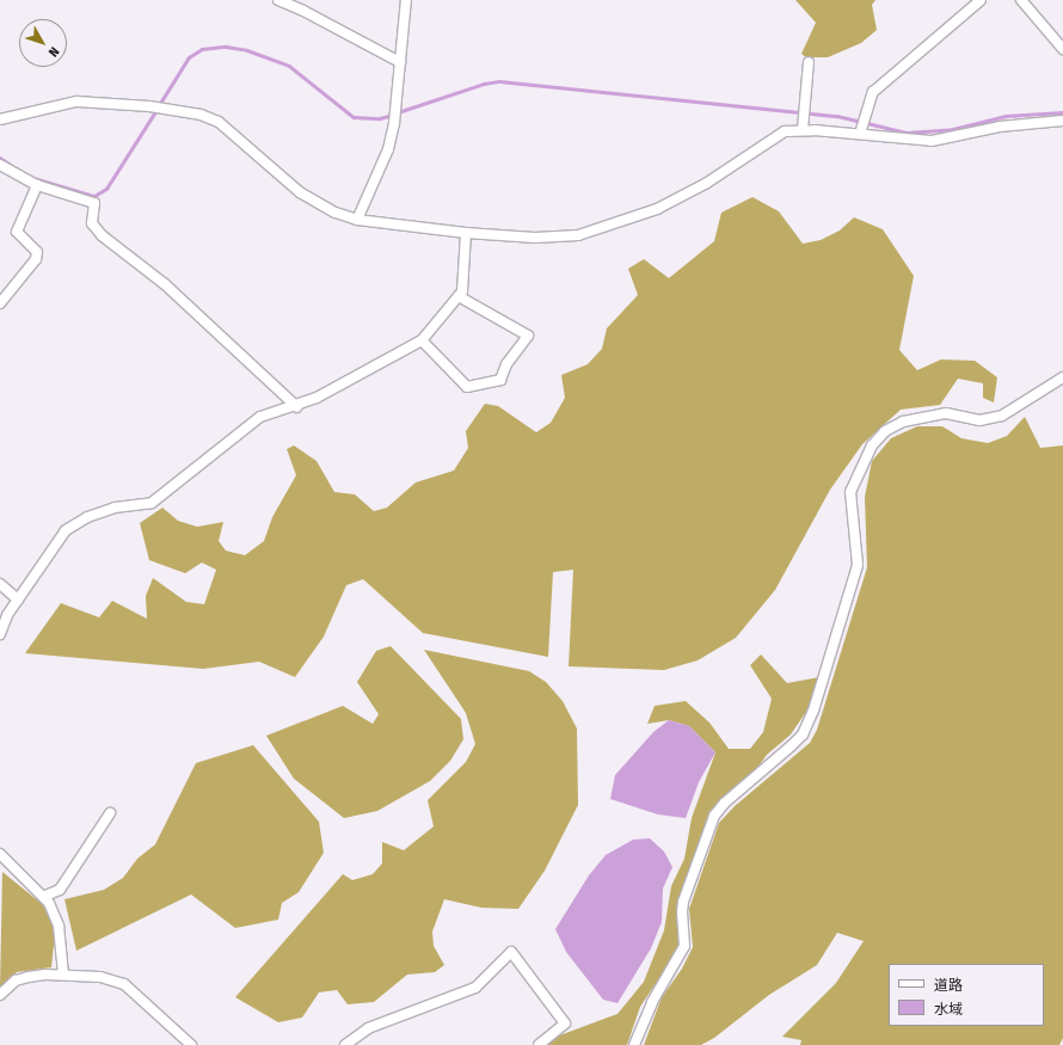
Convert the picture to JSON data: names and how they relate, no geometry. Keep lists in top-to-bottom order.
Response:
{
  "legend": ["道路", "水域"],
  "north": "bottom right"
}
